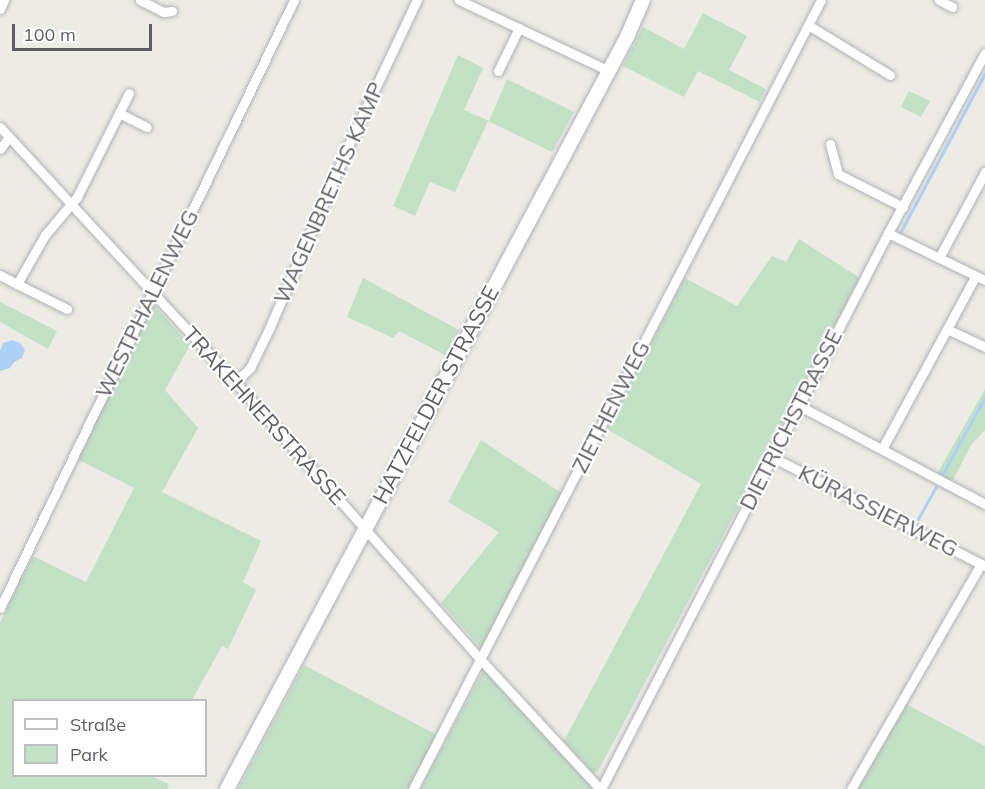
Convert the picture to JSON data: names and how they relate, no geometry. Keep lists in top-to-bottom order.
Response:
{
  "streets": {
    "street": [
      "WAGENBRETHS KAMP",
      "WESTPHALENWEG",
      "HATZFELDER STRASSE",
      "ZIETHENWEG",
      "TRAKEHNERSTRASSE",
      "DIETRICHSTRASSE",
      "KÜRASSIERWEG"
    ]
  },
  "crossings": [
    ["WAGENBRETHS KAMP", "TRAKEHNERSTRASSE"],
    ["WESTPHALENWEG", "TRAKEHNERSTRASSE"],
    ["HATZFELDER STRASSE", "TRAKEHNERSTRASSE"],
    ["ZIETHENWEG", "TRAKEHNERSTRASSE"],
    ["TRAKEHNERSTRASSE", "DIETRICHSTRASSE"],
    ["DIETRICHSTRASSE", "KÜRASSIERWEG"]
  ],
  "legend": ["Straße", "Park"],
  "scale_bar": "100 m"
}
